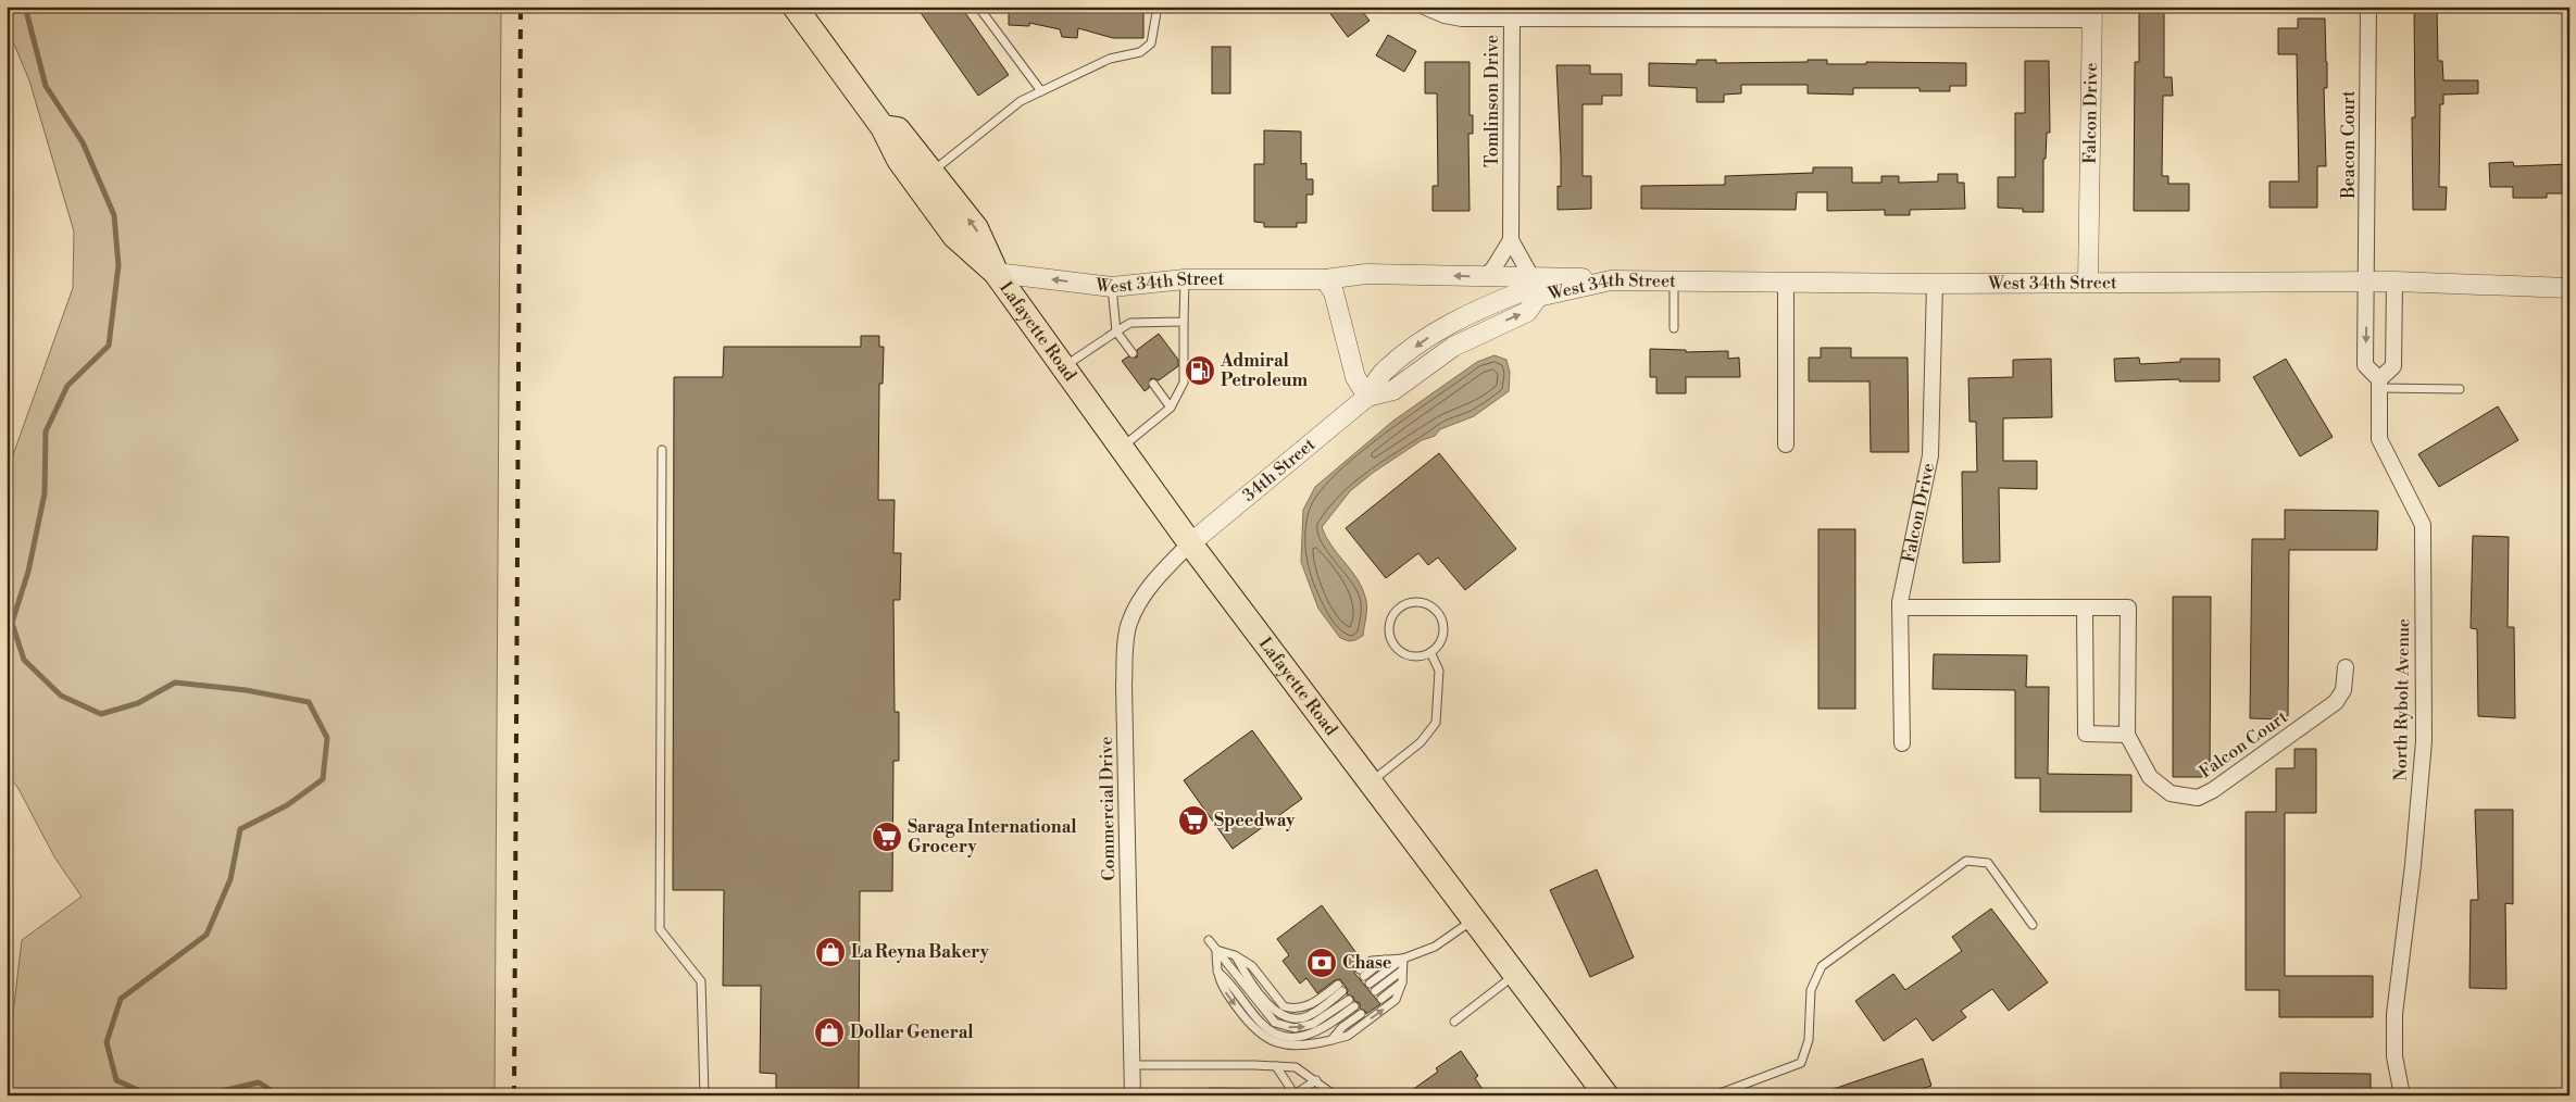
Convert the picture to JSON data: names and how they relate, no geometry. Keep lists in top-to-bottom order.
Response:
{
  "streets": {
    "main road": ["Lafayette Road"],
    "street": [
      "Tomlinson Drive",
      "Falcon Drive",
      "Beacon Court",
      "West 34th Street",
      "34th Street",
      "North Rybolt Avenue",
      "Falcon Court",
      "Commercial Drive"
    ]
  },
  "crossings": [
    ["Tomlinson Drive", "West 34th Street"],
    ["Falcon Drive", "West 34th Street"],
    ["Falcon Drive", "Falcon Court"],
    ["Beacon Court", "West 34th Street"],
    ["West 34th Street", "Lafayette Road"],
    ["West 34th Street", "34th Street"],
    ["Lafayette Road", "34th Street"],
    ["Lafayette Road", "Commercial Drive"],
    ["34th Street", "Commercial Drive"]
  ],
  "places": {
    "fuel station": ["Admiral Petroleum"],
    "supermarket": ["Speedway", "Saraga International Grocery"],
    "shop": ["La Reyna Bakery", "Dollar General"],
    "bank": ["Chase"]
  }
}
